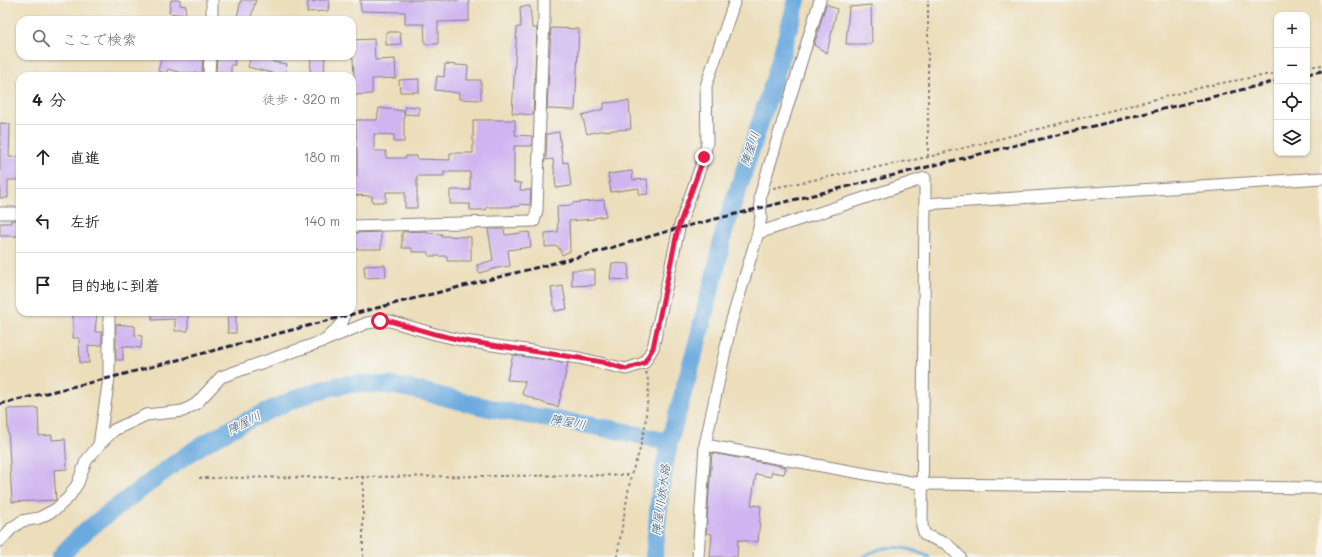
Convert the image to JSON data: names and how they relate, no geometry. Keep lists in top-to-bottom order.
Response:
{
  "water": ["陣屋川", "陣屋川放水路"],
  "page": {
    "map_buttons": ["+", "−"],
    "search": "ここで検索",
    "heading": ["4 分", "徒歩 · 320 m"],
    "list": [
      ["直進", "180 m"],
      ["左折", "140 m"],
      "目的地に到着"
    ]
  }
}
